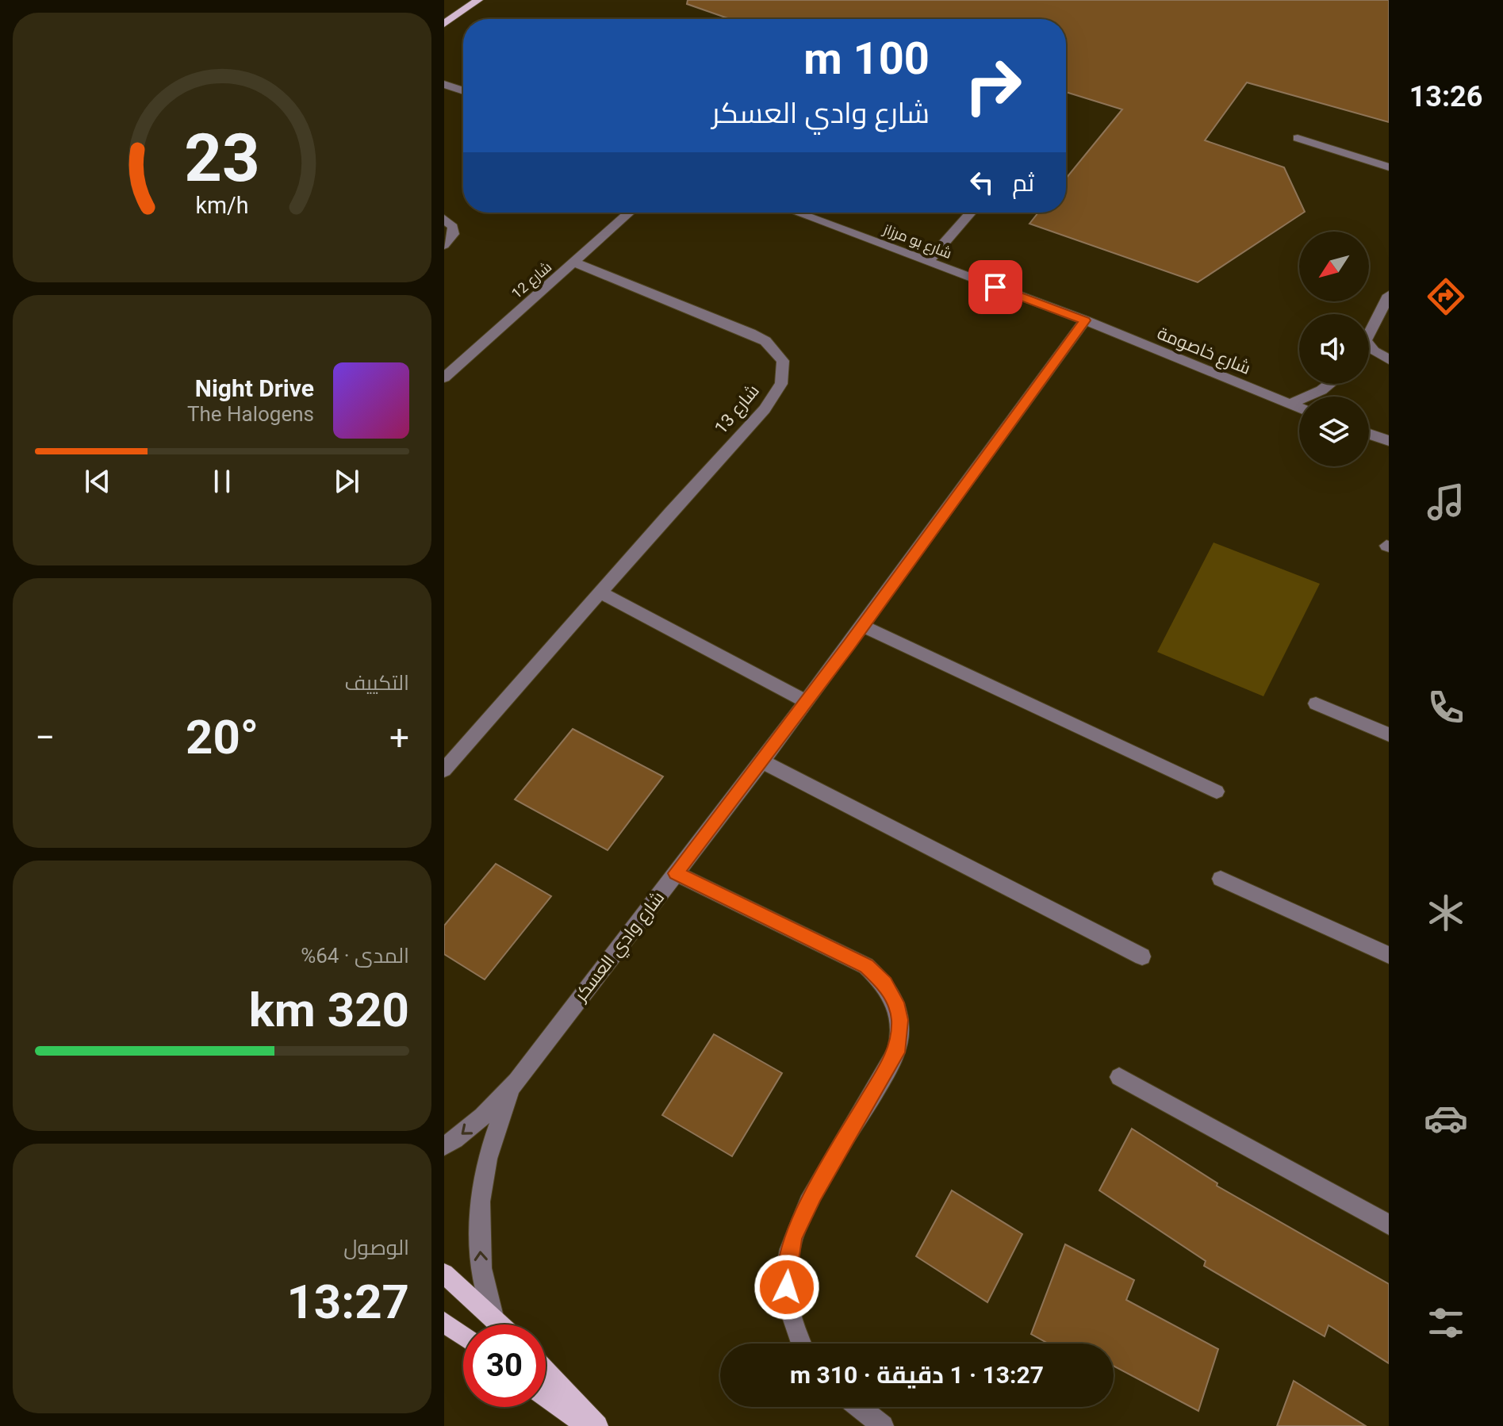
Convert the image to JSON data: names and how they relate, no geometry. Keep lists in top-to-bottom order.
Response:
{
  "streets": {
    "street": [
      "شارع بو مرزاز",
      "شارع 12",
      "شارع خاصومة",
      "شارع 13",
      "شارع وادي العسكر"
    ]
  },
  "crossings": [
    ["شارع بو مرزاز", "شارع خاصومة"],
    ["شارع بو مرزاز", "شارع وادي العسكر"],
    ["شارع 12", "شارع 13"],
    ["شارع خاصومة", "شارع وادي العسكر"]
  ],
  "north": "bottom left",
  "page": {
    "tabs": "13:26",
    "turn": ["100 m", "شارع وادي العسكر"],
    "then": "ثم",
    "song": ["Night Drive", "The Halogens"],
    "tile": [
      "التكييف",
      ["المدى · 64%", "320 km"],
      ["الوصول", "13:27"]
    ],
    "heat": ["−", "20°", "+"],
    "limit": "30",
    "trip": "13:27 · 1 دقيقة · 310 m",
    "gauge": ["23", "km/h"]
  }
}
